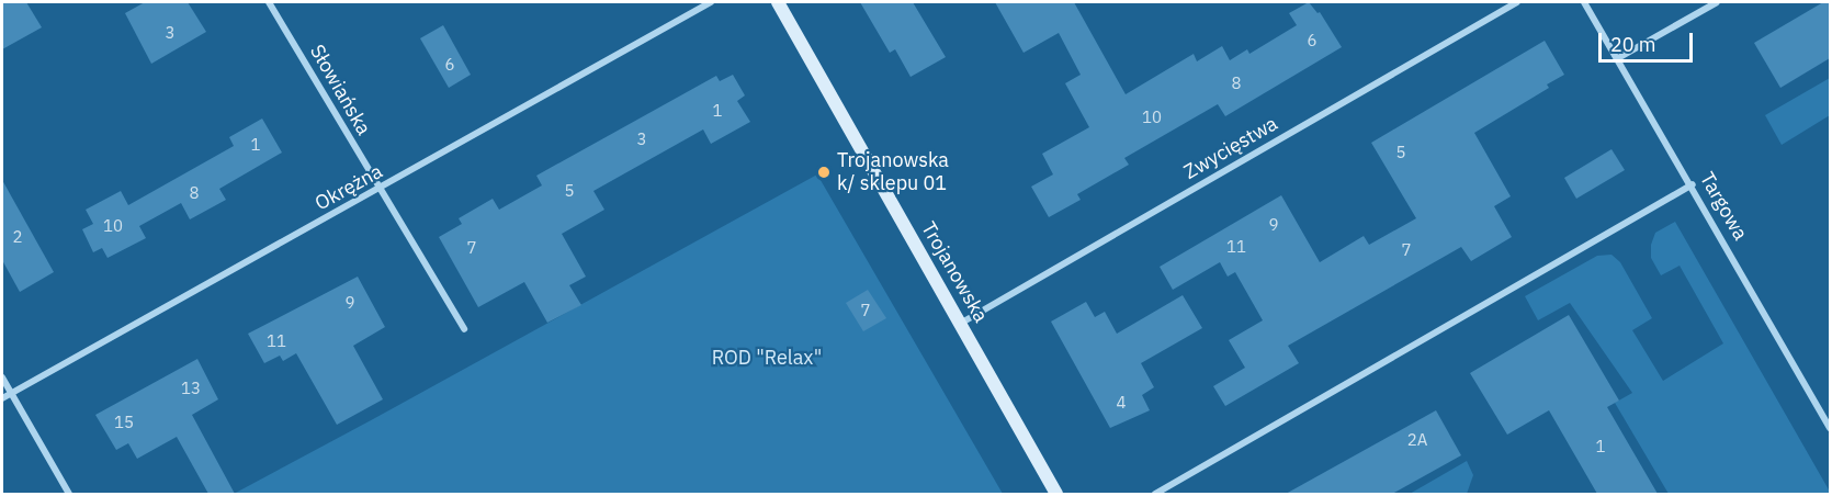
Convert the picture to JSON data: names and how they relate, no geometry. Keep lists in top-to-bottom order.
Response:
{
  "streets": {
    "street": [
      "Słowiańska",
      "Zwycięstwa",
      "Okrężna",
      "Targowa",
      "Trojanowska"
    ]
  },
  "crossings": [
    ["Słowiańska", "Okrężna"],
    ["Zwycięstwa", "Trojanowska"]
  ],
  "parks": ["ROD \"Relax\""],
  "places": ["Trojanowska k/ sklepu 01"],
  "house_numbers": [
    "3",
    "6",
    "6",
    "8",
    "1",
    "10",
    "3",
    "1",
    "5",
    "5",
    "8",
    "9",
    "10",
    "2",
    "11",
    "7",
    "7",
    "9",
    "7",
    "11",
    "13",
    "4",
    "15",
    "2A",
    "1"
  ],
  "scale_bar": "20 m"
}
